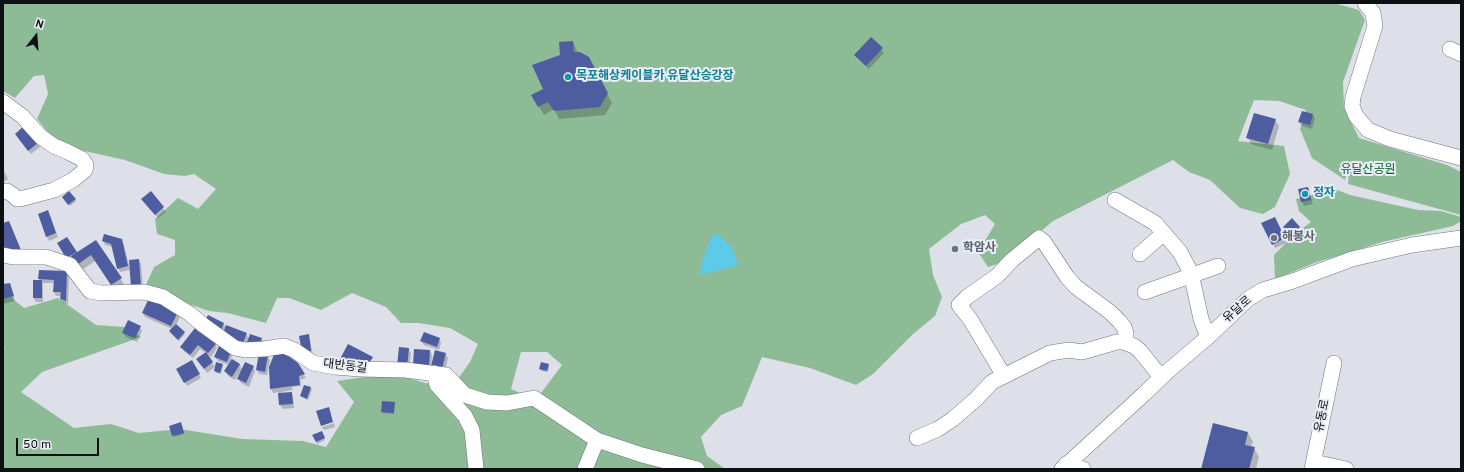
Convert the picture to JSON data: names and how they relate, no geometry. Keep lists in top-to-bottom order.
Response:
{
  "streets": {
    "street": ["유달로", "대반동길", "유동로"]
  },
  "parks": ["유달산공원"],
  "places": [
    "목포해상케이블카 유달산승강장",
    "정자",
    "해봉사",
    "학암사"
  ],
  "scale_bar": "50 m",
  "north": "top"
}
